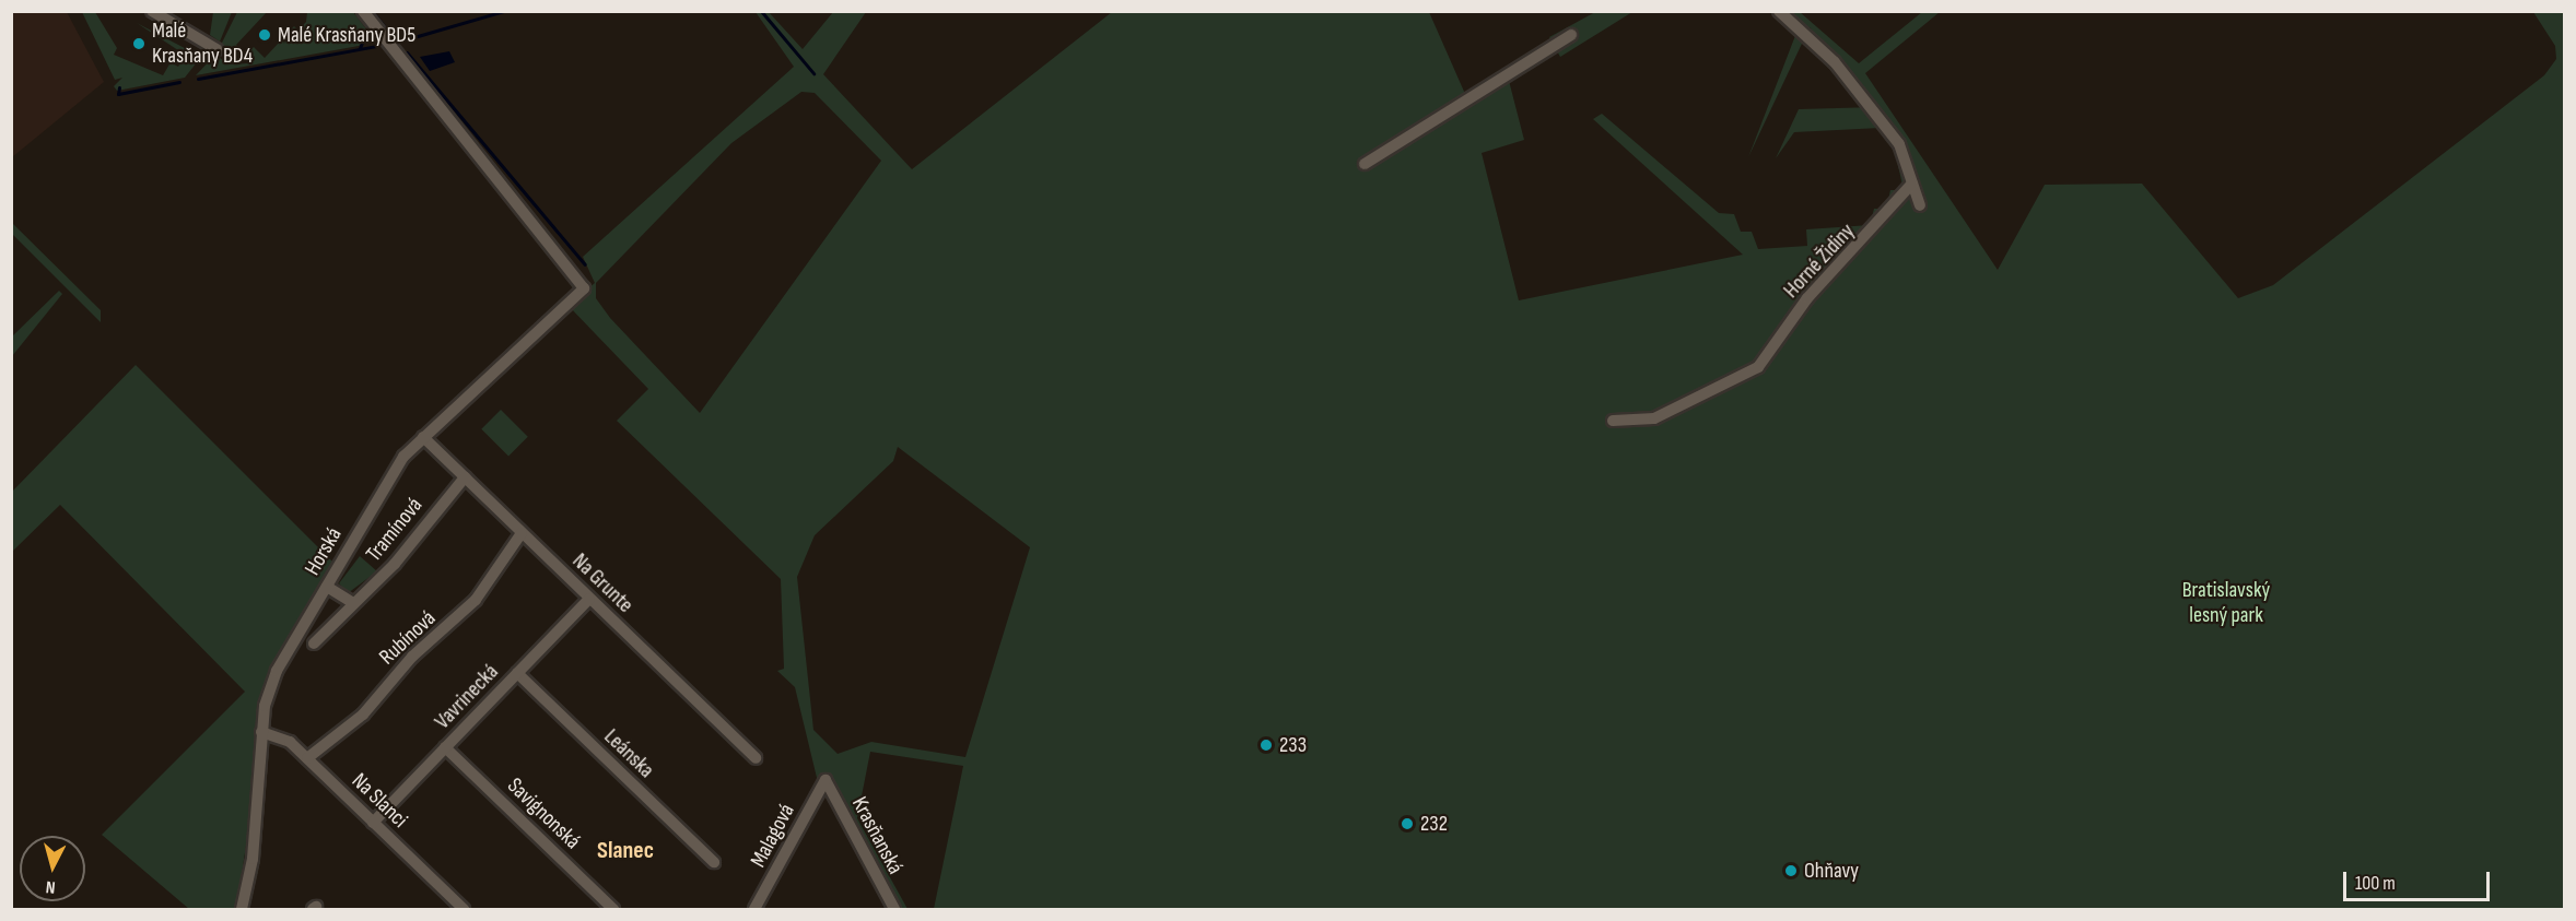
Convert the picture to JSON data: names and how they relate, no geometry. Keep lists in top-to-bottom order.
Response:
{
  "streets": {
    "street": [
      "Horné Židiny",
      "Tramínová",
      "Horská",
      "Na Grunte",
      "Rubínová",
      "Vavrinecká",
      "Leánska",
      "Na Slanci",
      "Savignonská",
      "Malagová",
      "Krasňanská"
    ]
  },
  "crossings": [
    ["Tramínová", "Na Grunte"],
    ["Horská", "Na Grunte"],
    ["Horská", "Na Slanci"],
    ["Na Grunte", "Rubínová"],
    ["Na Grunte", "Vavrinecká"],
    ["Rubínová", "Na Slanci"],
    ["Vavrinecká", "Leánska"],
    ["Vavrinecká", "Na Slanci"],
    ["Vavrinecká", "Savignonská"],
    ["Malagová", "Krasňanská"]
  ],
  "districts": ["Slanec"],
  "parks": ["Bratislavský lesný park"],
  "places": [
    "Malé Krasňany BD5",
    "Malé Krasňany BD4",
    "233",
    "232",
    "Ohňavy"
  ],
  "scale_bar": "100 m",
  "north": "bottom"
}
